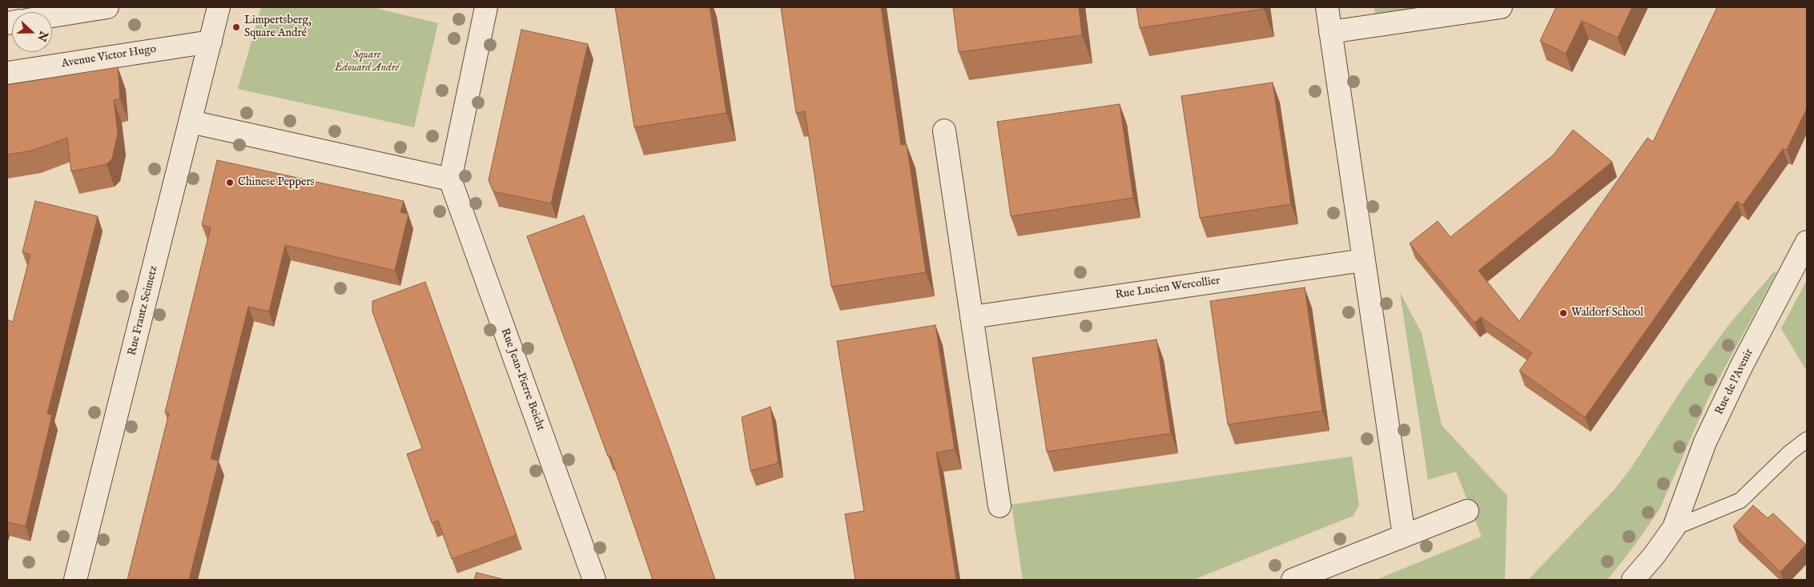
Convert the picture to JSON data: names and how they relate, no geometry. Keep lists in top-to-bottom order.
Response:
{
  "streets": {
    "street": [
      "Avenue Victor Hugo",
      "Rue Lucien Wercollier",
      "Rue Frantz Seimetz",
      "Rue Jean-Pierre Beicht",
      "Rue de l'Avenir"
    ]
  },
  "crossings": [
    ["Avenue Victor Hugo", "Rue Frantz Seimetz"]
  ],
  "parks": ["Square Édouard André"],
  "places": ["Limpertsberg, Square André", "Chinese Peppers", "Waldorf School"],
  "north": "right"
}
